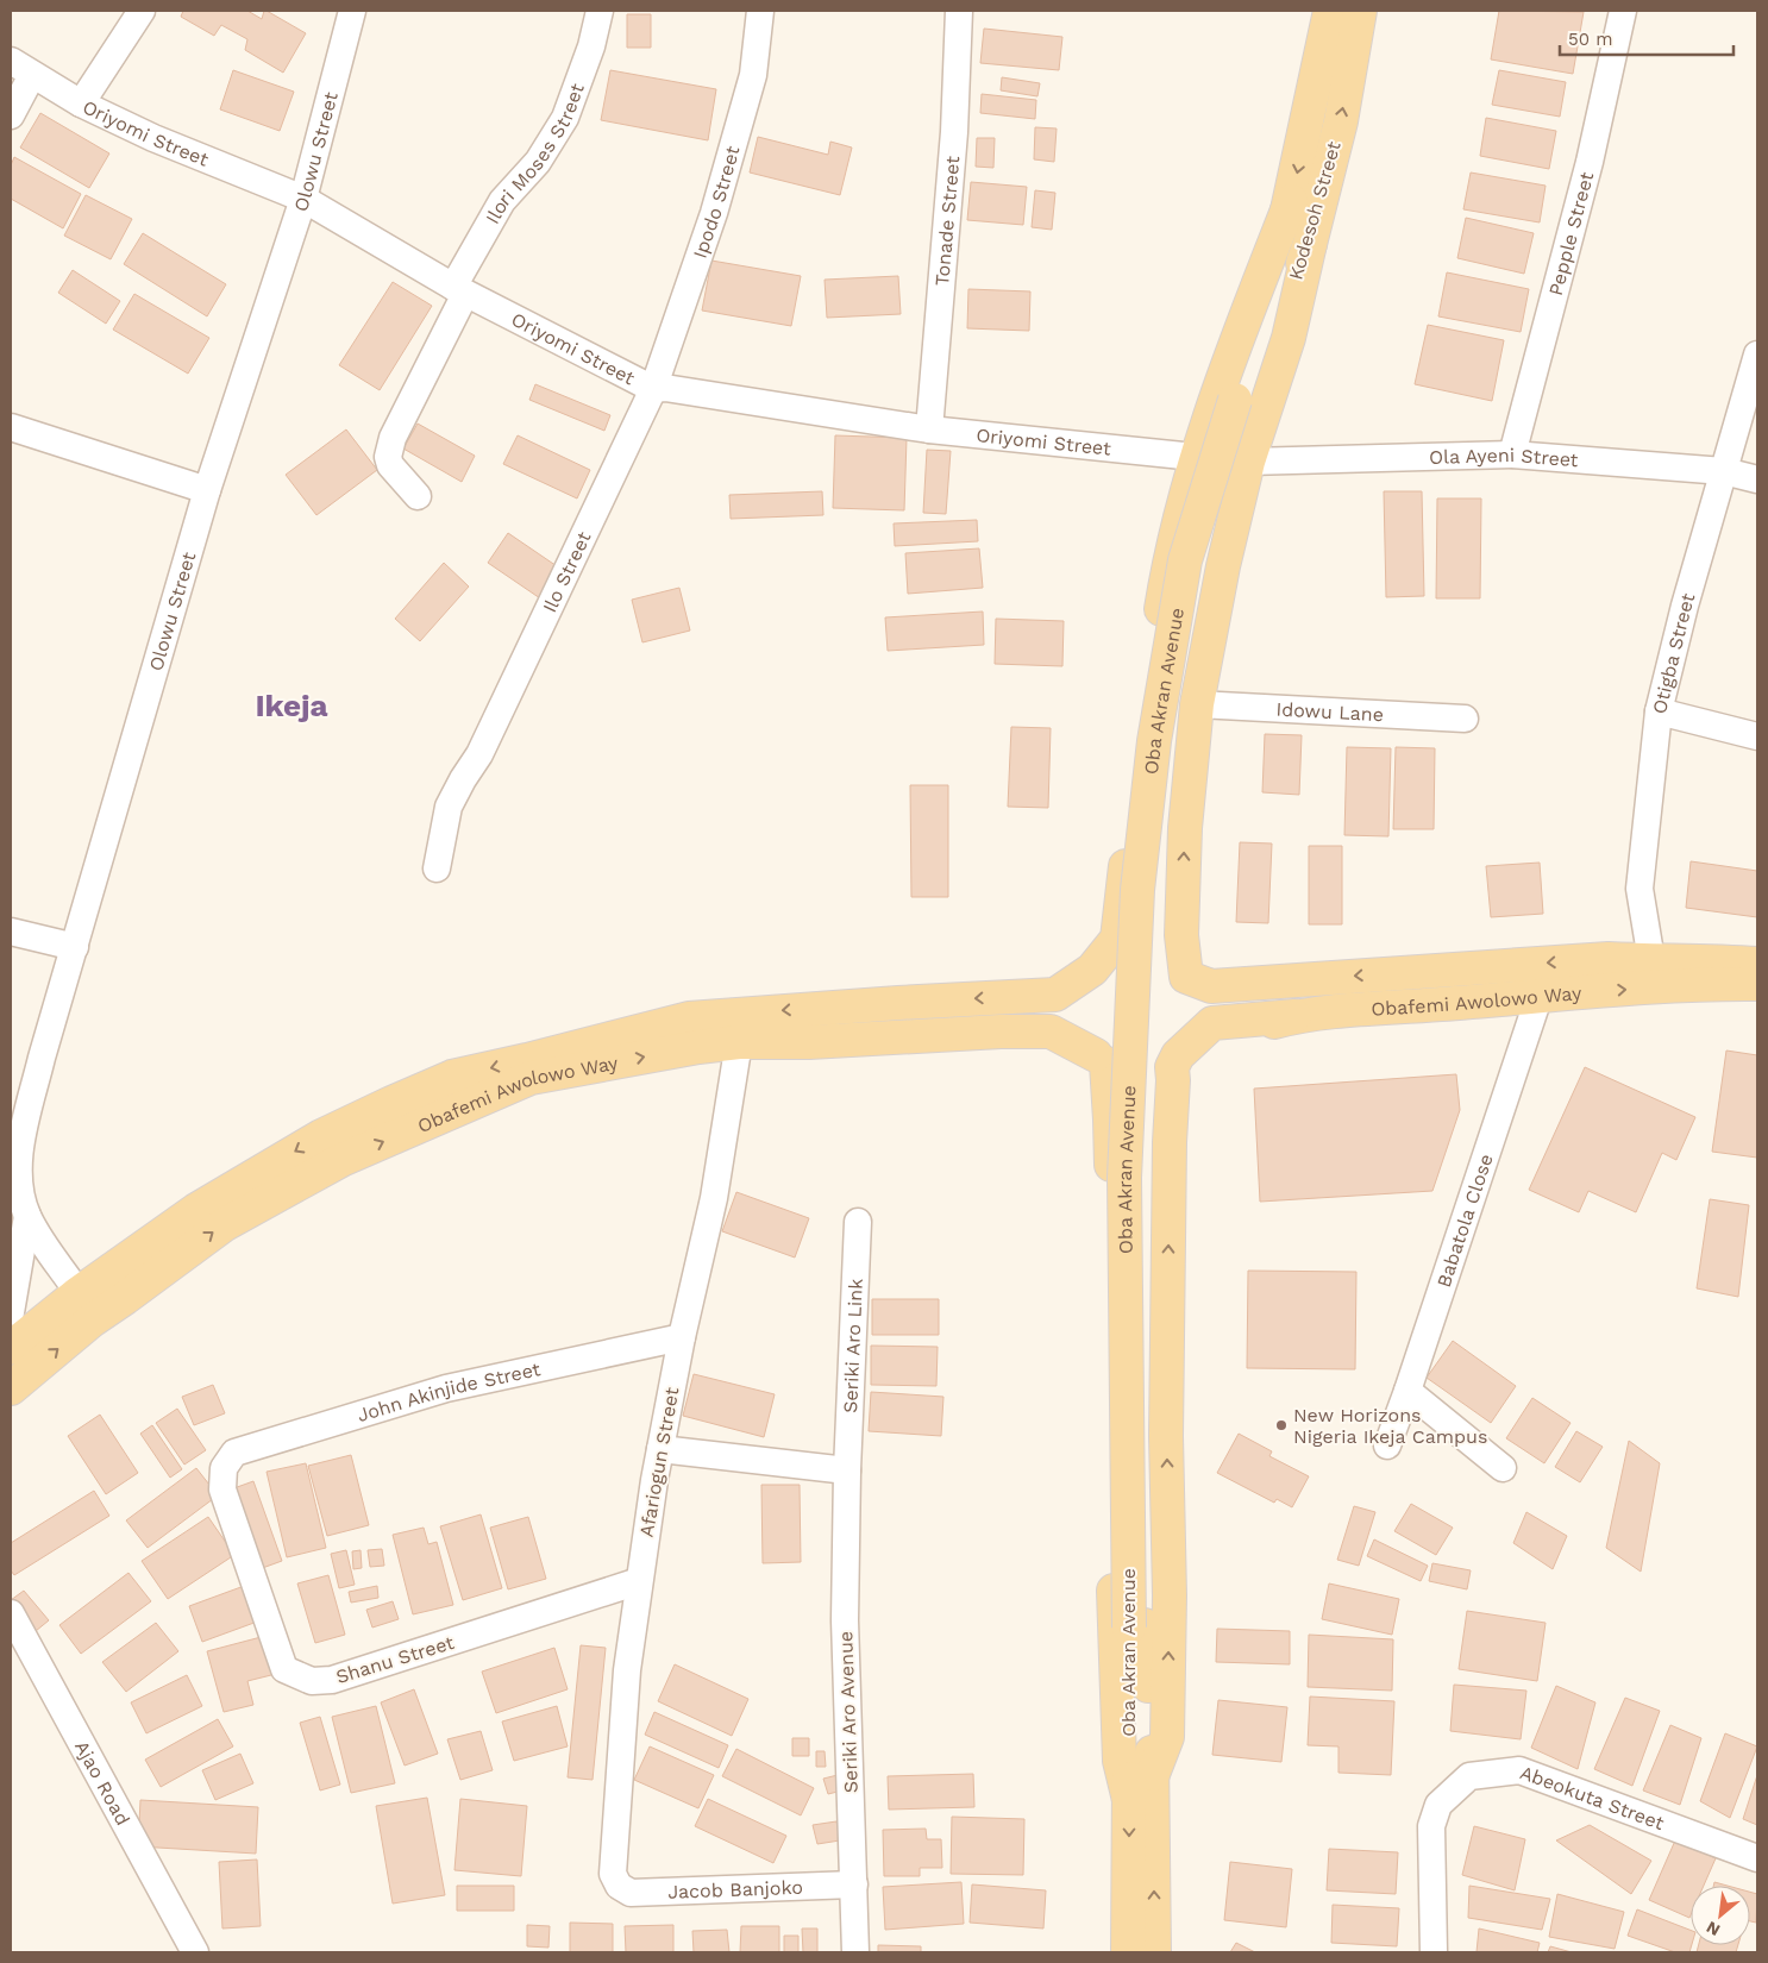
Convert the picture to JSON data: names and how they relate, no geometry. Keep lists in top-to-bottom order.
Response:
{
  "streets": {
    "main road": ["Kodesoh Street", "Oba Akran Avenue", "Obafemi Awolowo Way"],
    "street": [
      "Oriyomi Street",
      "Olowu Street",
      "Ilori Moses Street",
      "Ipodo Street",
      "Tonade Street",
      "Pepple Street",
      "Ola Ayeni Street",
      "Ilo Street",
      "Otigba Street",
      "Idowu Lane",
      "Babatola Close",
      "Seriki Aro Link",
      "John Akinjide Street",
      "Afariogun Street",
      "Shanu Street",
      "Seriki Aro Avenue",
      "Ajao Road",
      "Abeokuta Street",
      "Jacob Banjoko"
    ]
  },
  "crossings": [
    ["Oriyomi Street", "Olowu Street"],
    ["Oriyomi Street", "Ilori Moses Street"],
    ["Oriyomi Street", "Ipodo Street"],
    ["Oriyomi Street", "Tonade Street"],
    ["Oriyomi Street", "Ilo Street"],
    ["Olowu Street", "Obafemi Awolowo Way"],
    ["Ipodo Street", "Ilo Street"],
    ["Kodesoh Street", "Oba Akran Avenue"],
    ["Pepple Street", "Ola Ayeni Street"],
    ["Ola Ayeni Street", "Otigba Street"],
    ["Otigba Street", "Obafemi Awolowo Way"],
    ["Obafemi Awolowo Way", "Babatola Close"],
    ["Obafemi Awolowo Way", "Afariogun Street"],
    ["Seriki Aro Link", "Seriki Aro Avenue"],
    ["John Akinjide Street", "Afariogun Street"],
    ["John Akinjide Street", "Shanu Street"],
    ["Afariogun Street", "Shanu Street"],
    ["Afariogun Street", "Jacob Banjoko"],
    ["Seriki Aro Avenue", "Jacob Banjoko"]
  ],
  "districts": ["Ikeja"],
  "places": ["New Horizons Nigeria Ikeja Campus"],
  "scale_bar": "50 m",
  "north": "bottom left"
}
